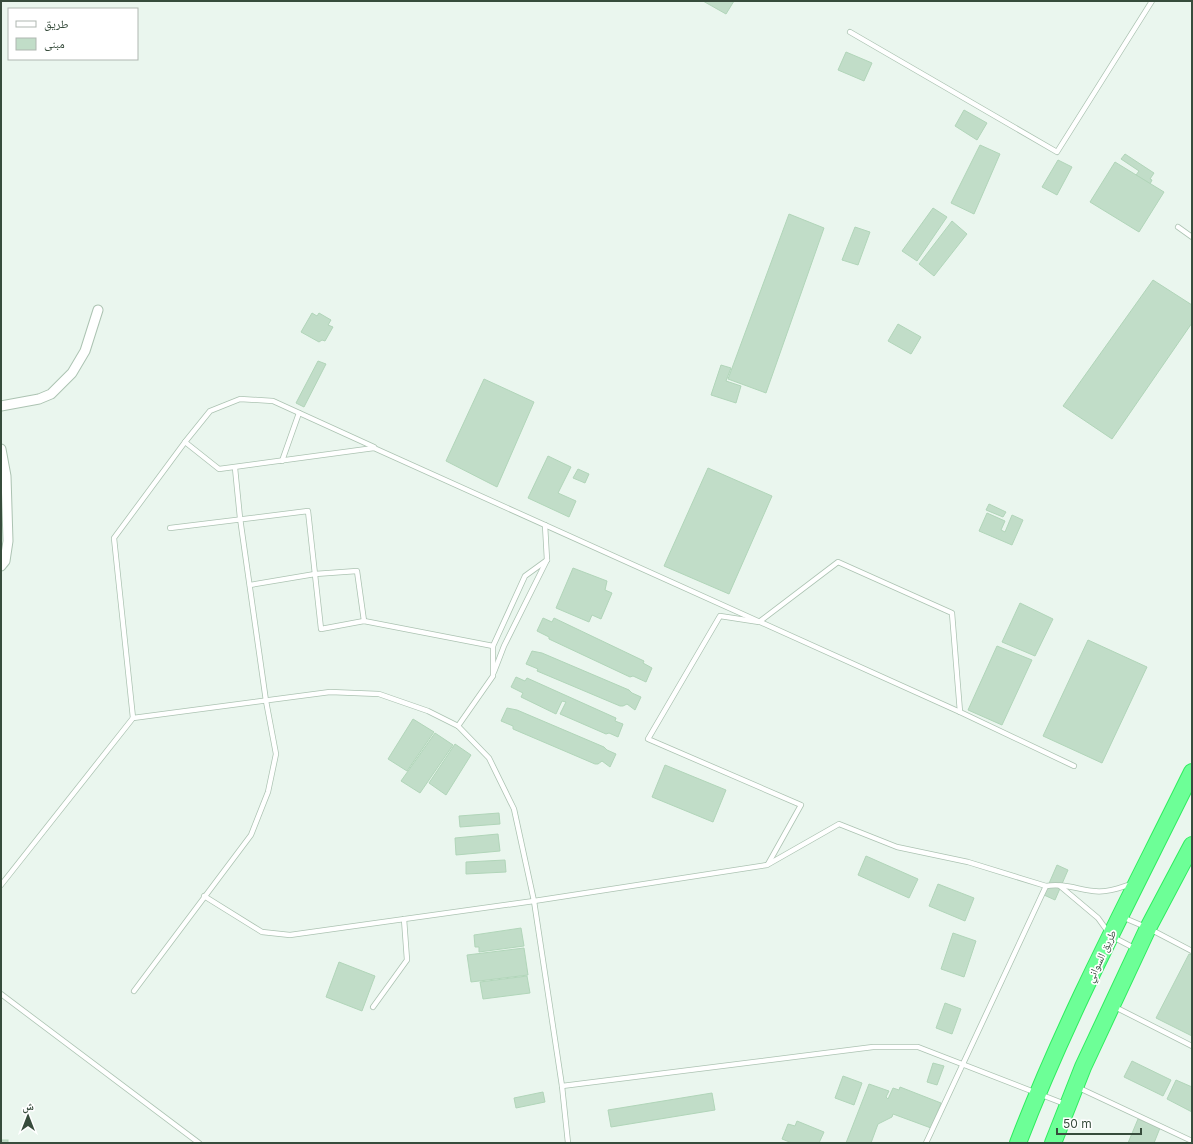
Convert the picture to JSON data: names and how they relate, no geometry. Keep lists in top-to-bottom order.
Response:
{
  "streets": {
    "highway": ["طريق السواني"]
  },
  "legend": ["طريق", "مبنى"],
  "scale_bar": "50 m",
  "north": "top"
}
